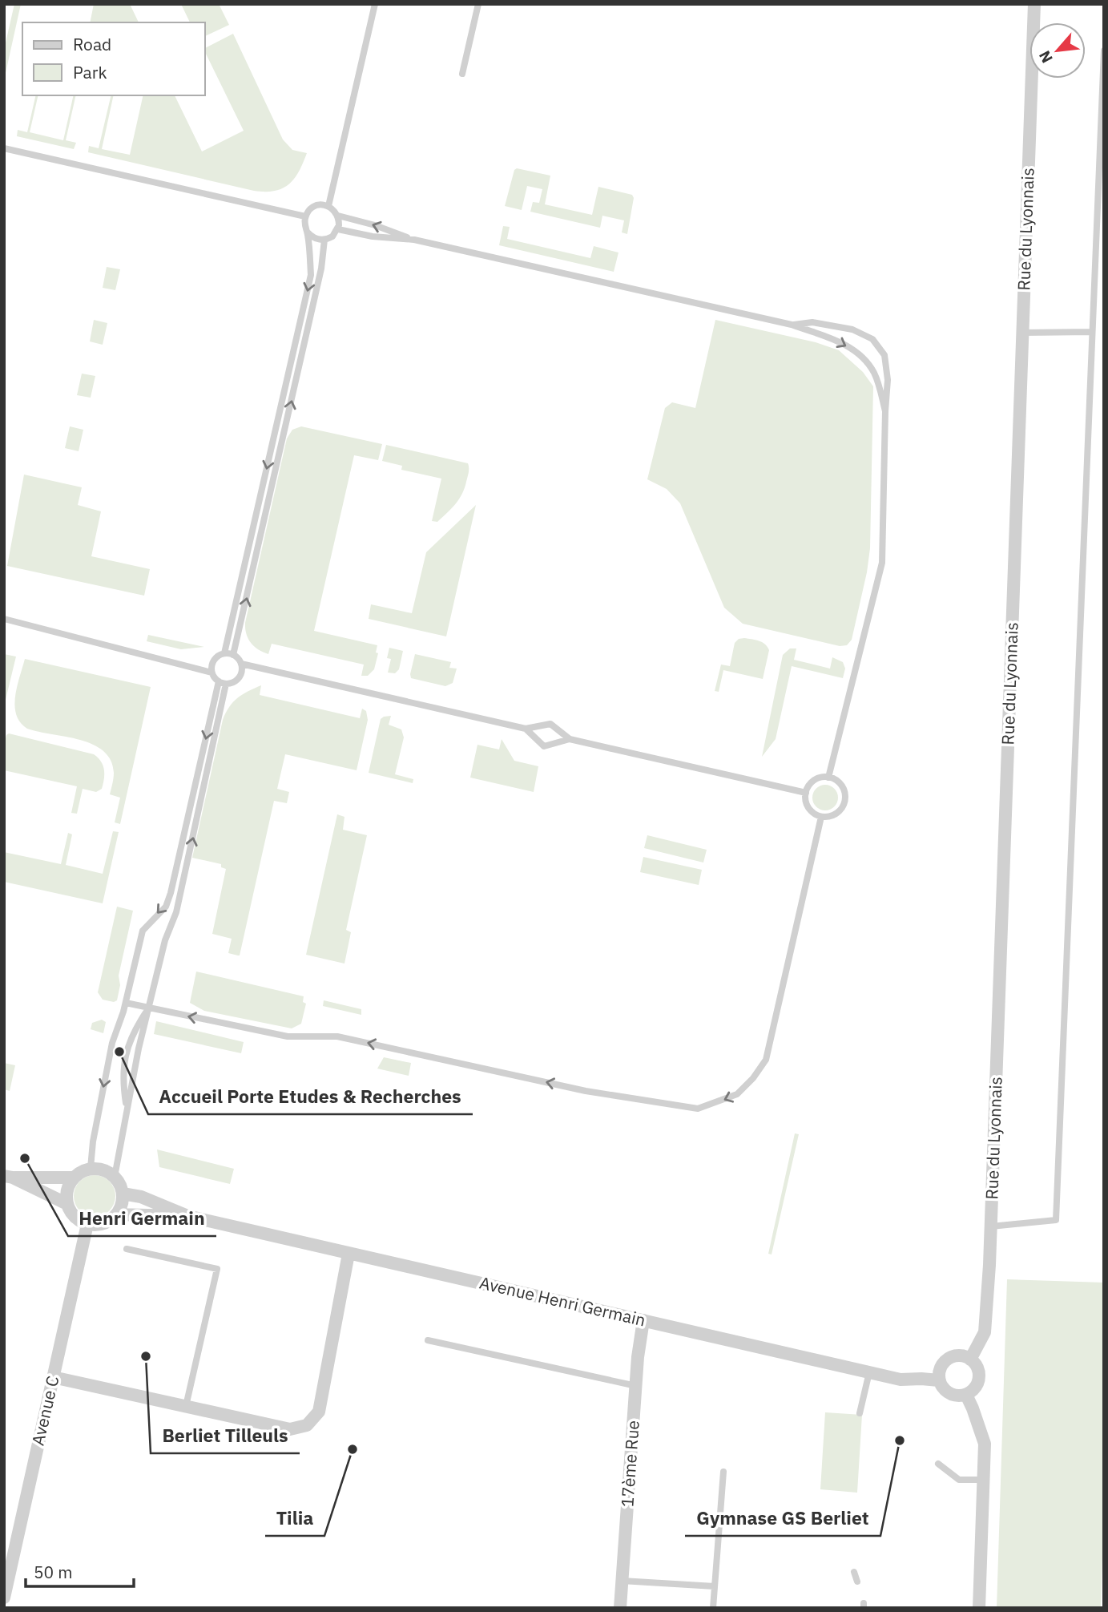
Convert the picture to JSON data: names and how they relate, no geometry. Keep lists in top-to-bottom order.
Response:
{
  "streets": {
    "street": [
      "Rue du Lyonnais",
      "Avenue Henri Germain",
      "Avenue C",
      "17ème Rue"
    ]
  },
  "crossings": [
    ["Rue du Lyonnais", "Avenue Henri Germain"],
    ["Avenue Henri Germain", "Avenue C"],
    ["Avenue Henri Germain", "17ème Rue"]
  ],
  "places": [
    "Accueil Porte Etudes & Recherches",
    "Henri Germain",
    "Berliet Tilleuls",
    "Gymnase GS Berliet",
    "Tilia"
  ],
  "legend": ["Road", "Park"],
  "scale_bar": "50 m",
  "north": "bottom left"
}
